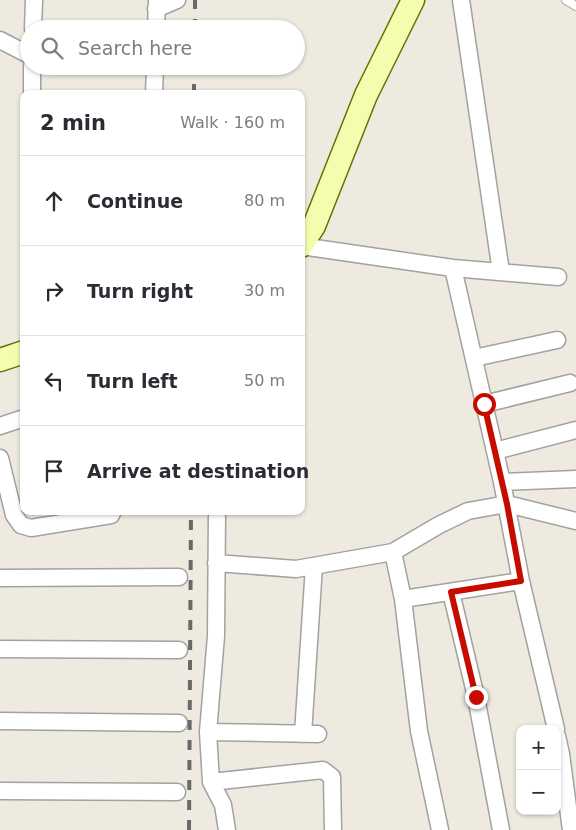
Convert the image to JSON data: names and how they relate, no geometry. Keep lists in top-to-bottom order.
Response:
{
  "page": {
    "search": "Search here",
    "heading": ["2 min", "Walk · 160 m"],
    "list": [
      ["Continue", "80 m"],
      ["Turn right", "30 m"],
      ["Turn left", "50 m"],
      "Arrive at destination"
    ],
    "map_buttons": ["+", "−"]
  }
}
